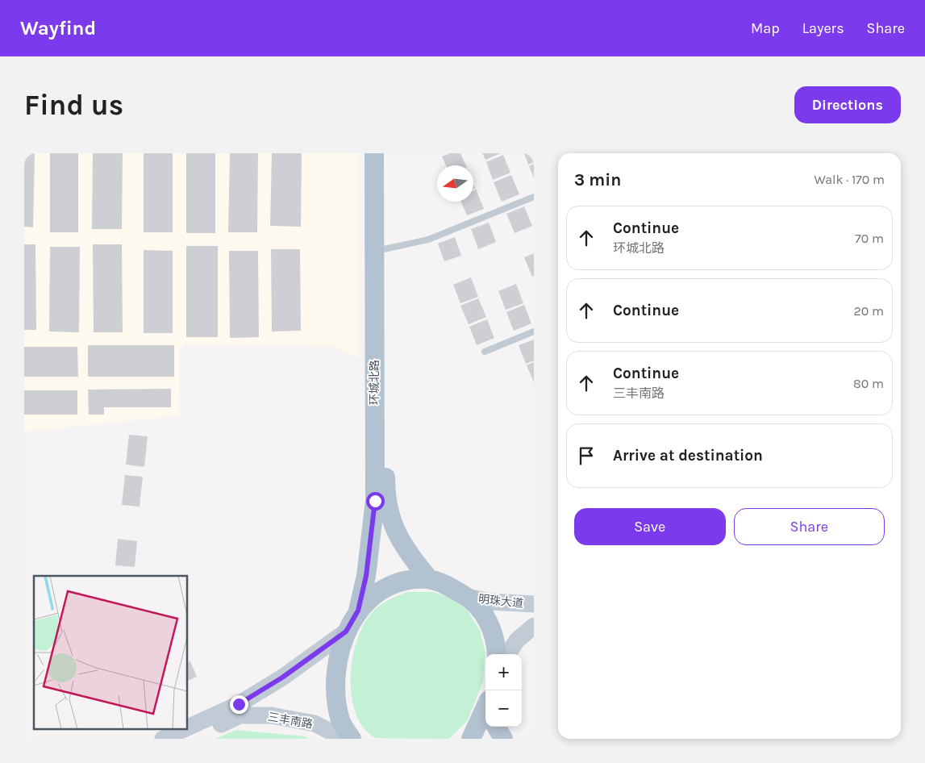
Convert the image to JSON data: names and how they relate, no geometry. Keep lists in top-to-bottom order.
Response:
{
  "streets": {
    "main road": ["环城北路", "明珠大道", "三丰南路"]
  },
  "north": "left",
  "page": {
    "header": "Wayfind",
    "nav": ["Map", "Layers", "Share"],
    "buttons": [
      "Directions",
      ["Save", "Share"]
    ],
    "title": "Find us",
    "heading": ["3 min", "Walk · 170 m"],
    "list": [
      ["Continue", "环城北路", "70 m"],
      ["Continue", "20 m"],
      ["Continue", "三丰南路", "80 m"],
      "Arrive at destination"
    ],
    "map_buttons": ["+", "−"]
  }
}
